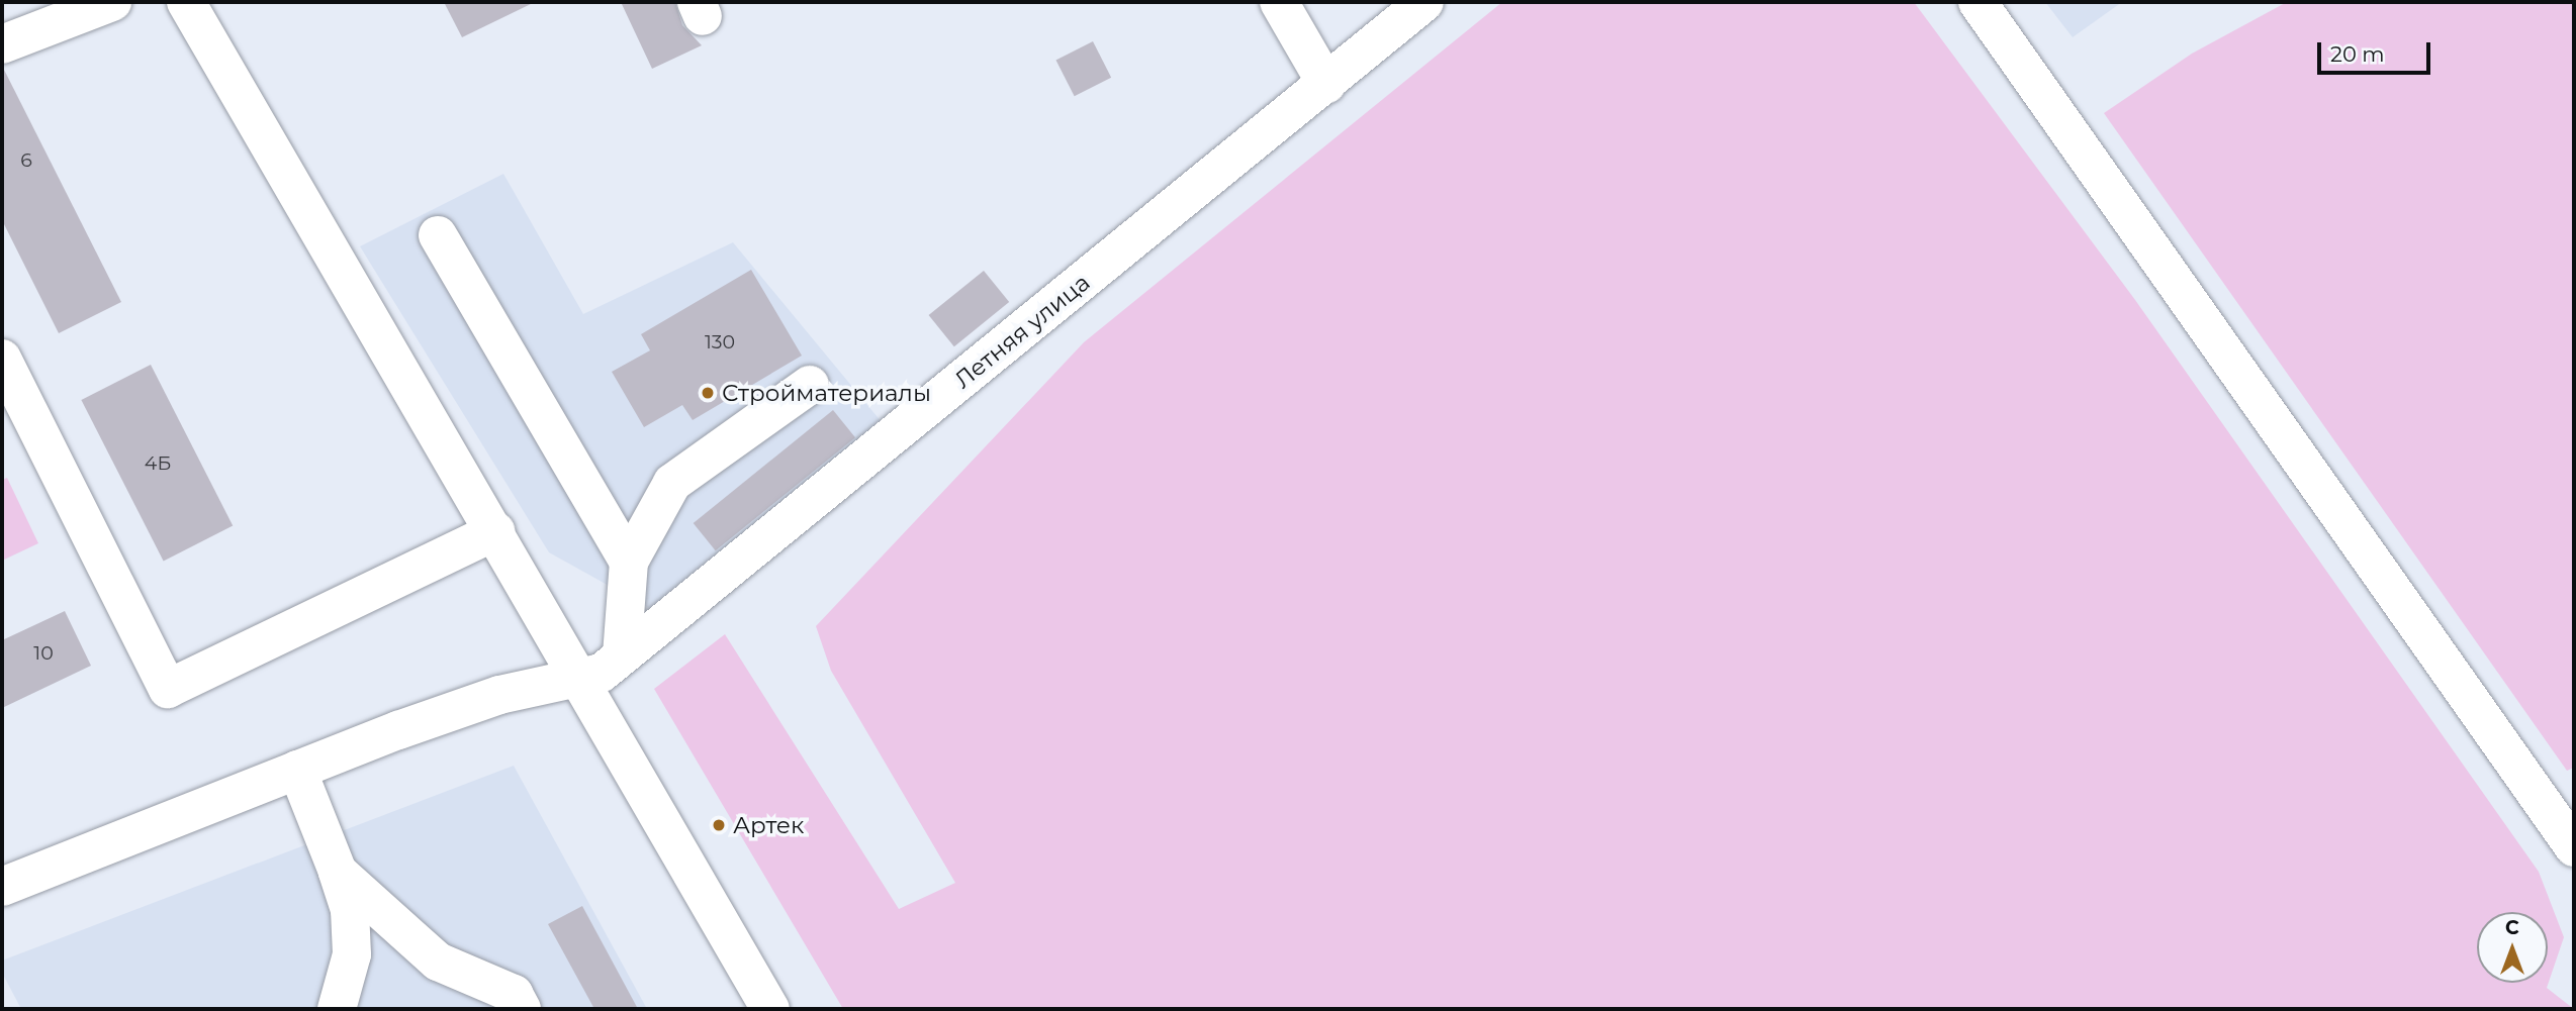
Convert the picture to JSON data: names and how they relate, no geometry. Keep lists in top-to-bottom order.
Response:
{
  "streets": {
    "street": ["Летняя улица"]
  },
  "places": ["Стройматериалы", "Артек"],
  "house_numbers": [
    "6",
    "130",
    "4Б",
    "10"
  ],
  "scale_bar": "20 m",
  "north": "top"
}
